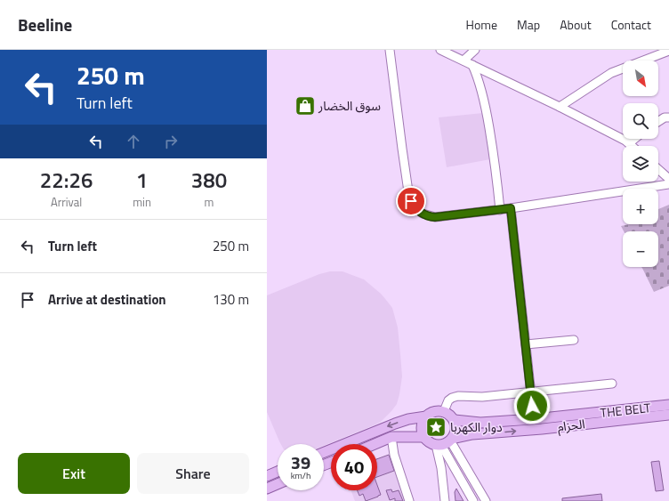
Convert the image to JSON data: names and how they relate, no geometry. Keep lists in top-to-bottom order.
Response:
{
  "streets": {
    "main road": ["THE BELT", "الحزام"]
  },
  "crossings": [
    ["THE BELT", "الحزام"]
  ],
  "one_way": ["الحزام"],
  "places": {
    "shop": ["سوق الخضار"],
    "place": ["دوار الكهربا"]
  },
  "north": "bottom right",
  "page": {
    "header": "Beeline",
    "nav": [
      "Home",
      "Map",
      "About",
      "Contact"
    ],
    "turn": ["250 m", "Turn left"],
    "map_buttons": ["+", "−"],
    "eta": [
      "22:26",
      "Arrival",
      "1",
      "min",
      "380",
      "m"
    ],
    "list": [
      {
        "name": "Turn left",
        "value": "250 m"
      },
      {
        "name": "Arrive at destination",
        "value": "130 m"
      }
    ],
    "speed": "39 km/h",
    "limit": "40",
    "buttons": ["Exit", "Share"]
  }
}
